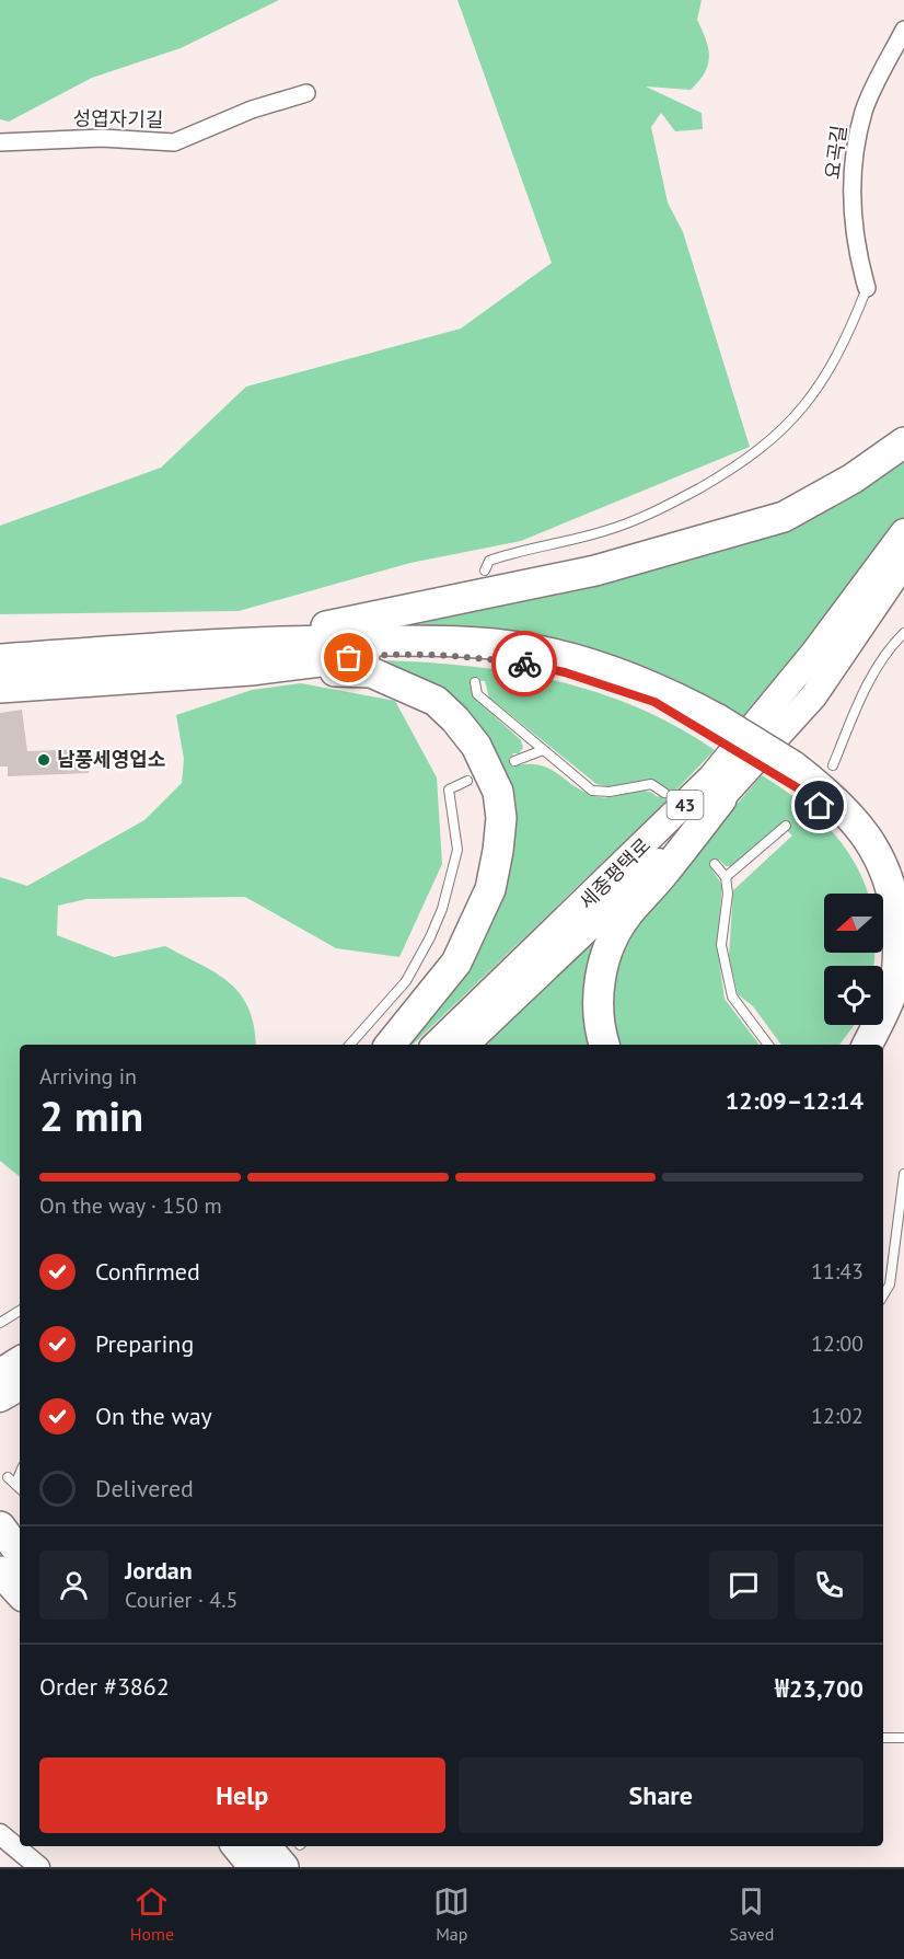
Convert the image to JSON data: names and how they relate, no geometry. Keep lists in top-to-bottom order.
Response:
{
  "streets": {
    "highway": ["43", "세종평택로"],
    "street": ["성엽자기길", "요곡길"]
  },
  "places": ["남풍세영업소"],
  "north": "left",
  "page": {
    "heading": ["2 min", "Arriving in", "12:09–12:14"],
    "panel": [
      "Jordan",
      "Courier · 4.5",
      "Order #3862",
      "₩23,700"
    ],
    "bar": "On the way · 150 m",
    "list": [
      ["Confirmed", "11:43"],
      ["Preparing", "12:00"],
      ["On the way", "12:02"],
      "Delivered"
    ],
    "buttons": ["Help", "Share"],
    "tabs": ["Home", "Map", "Saved"]
  }
}
